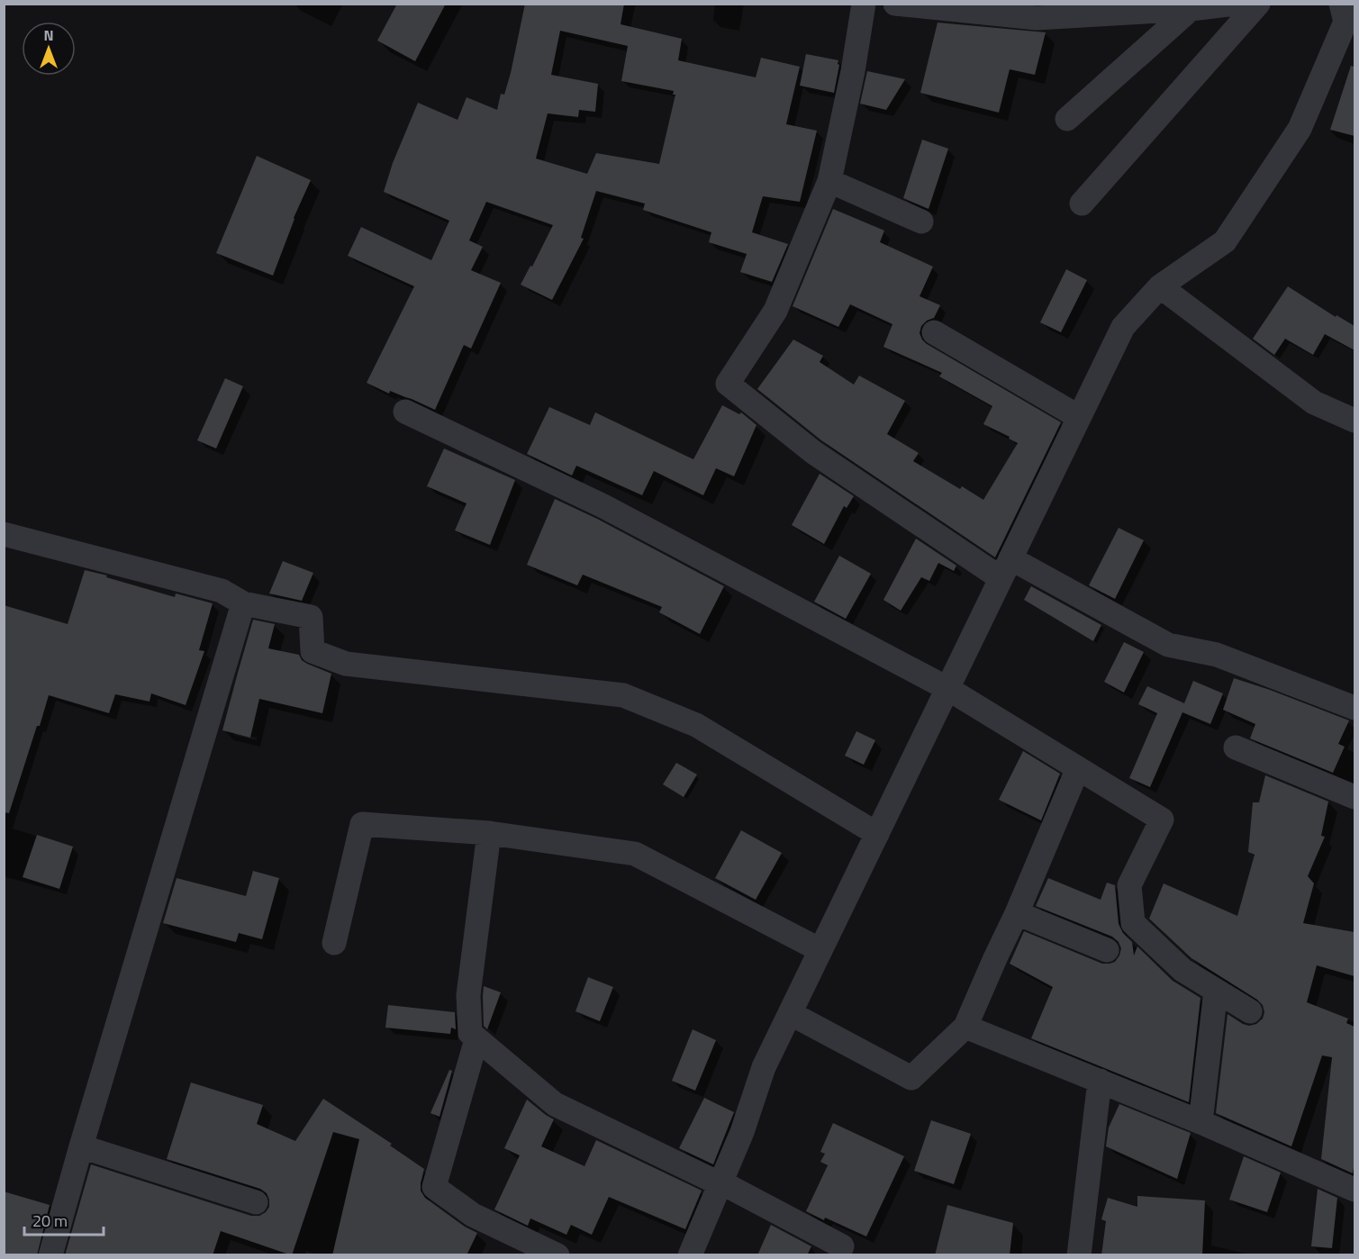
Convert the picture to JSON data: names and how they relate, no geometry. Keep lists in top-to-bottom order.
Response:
{
  "scale_bar": "20 m",
  "north": "top"
}
